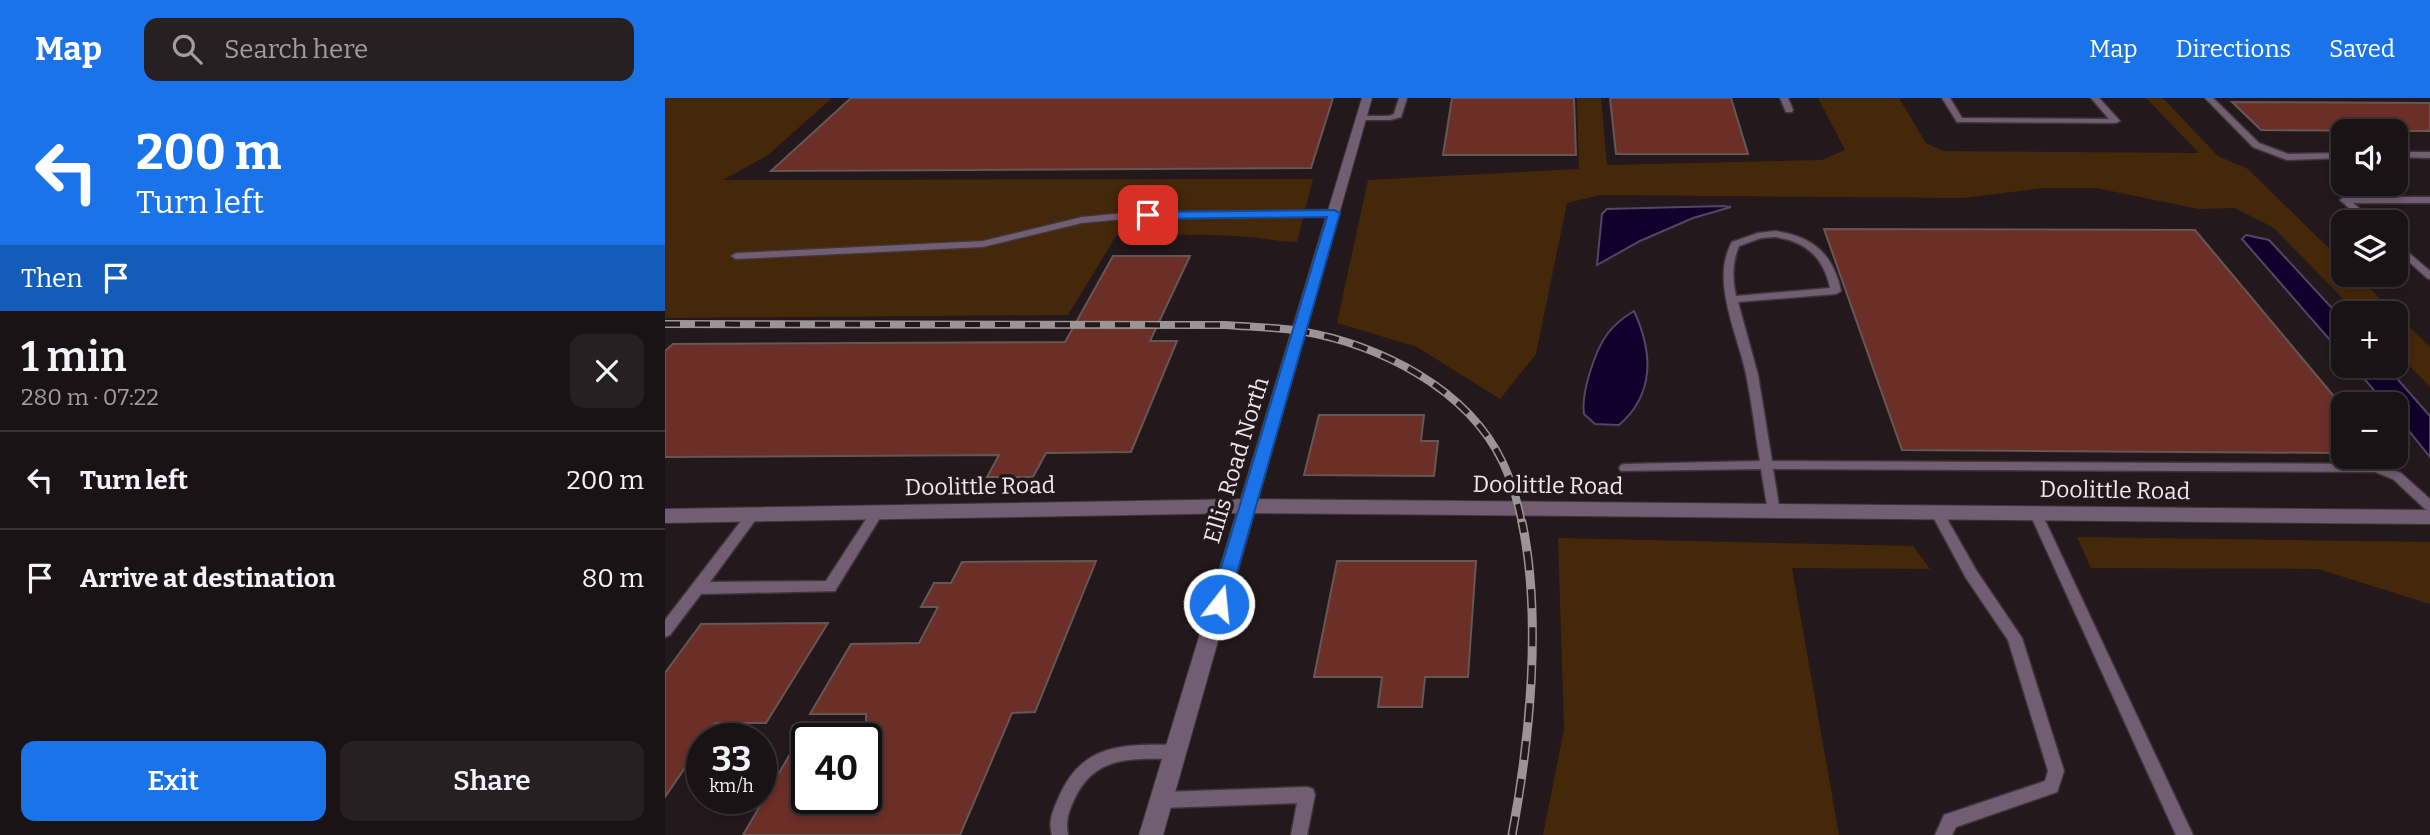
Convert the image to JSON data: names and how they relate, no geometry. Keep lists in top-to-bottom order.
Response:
{
  "streets": {
    "street": ["Ellis Road North", "Doolittle Road"]
  },
  "crossings": [
    ["Ellis Road North", "Doolittle Road"]
  ],
  "page": {
    "header": "Map",
    "search": "Search here",
    "nav": ["Map", "Directions", "Saved"],
    "turn": ["200 m", "Turn left"],
    "map_buttons": ["+", "−"],
    "then": "Then",
    "heading": ["1 min", "280 m · 07:22"],
    "list": [
      {
        "name": "Turn left",
        "value": "200 m"
      },
      {
        "name": "Arrive at destination",
        "value": "80 m"
      }
    ],
    "speed": "33 km/h",
    "limit": "40",
    "buttons": ["Exit", "Share"]
  }
}
